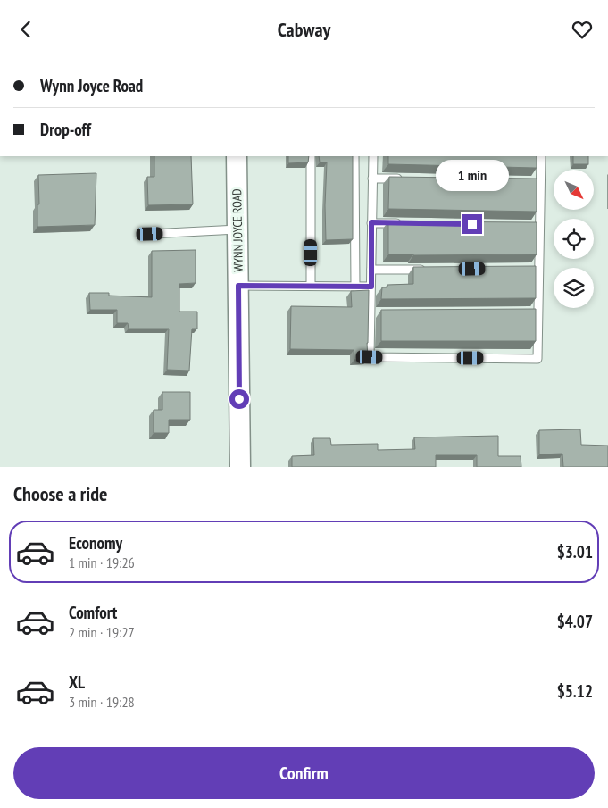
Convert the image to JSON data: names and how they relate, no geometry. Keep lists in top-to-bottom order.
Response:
{
  "streets": {
    "street": ["WYNN JOYCE ROAD"]
  },
  "north": "bottom right",
  "page": {
    "header": "Cabway",
    "banner": ["Wynn Joyce Road", "Drop-off"],
    "bubble": "1 min",
    "heading": "Choose a ride",
    "list": [
      {
        "name": "Economy",
        "note": "1 min · 19:26",
        "value": "$3.01"
      },
      {
        "name": "Comfort",
        "note": "2 min · 19:27",
        "value": "$4.07"
      },
      {
        "name": "XL",
        "note": "3 min · 19:28",
        "value": "$5.12"
      }
    ],
    "buttons": "Confirm"
  }
}
